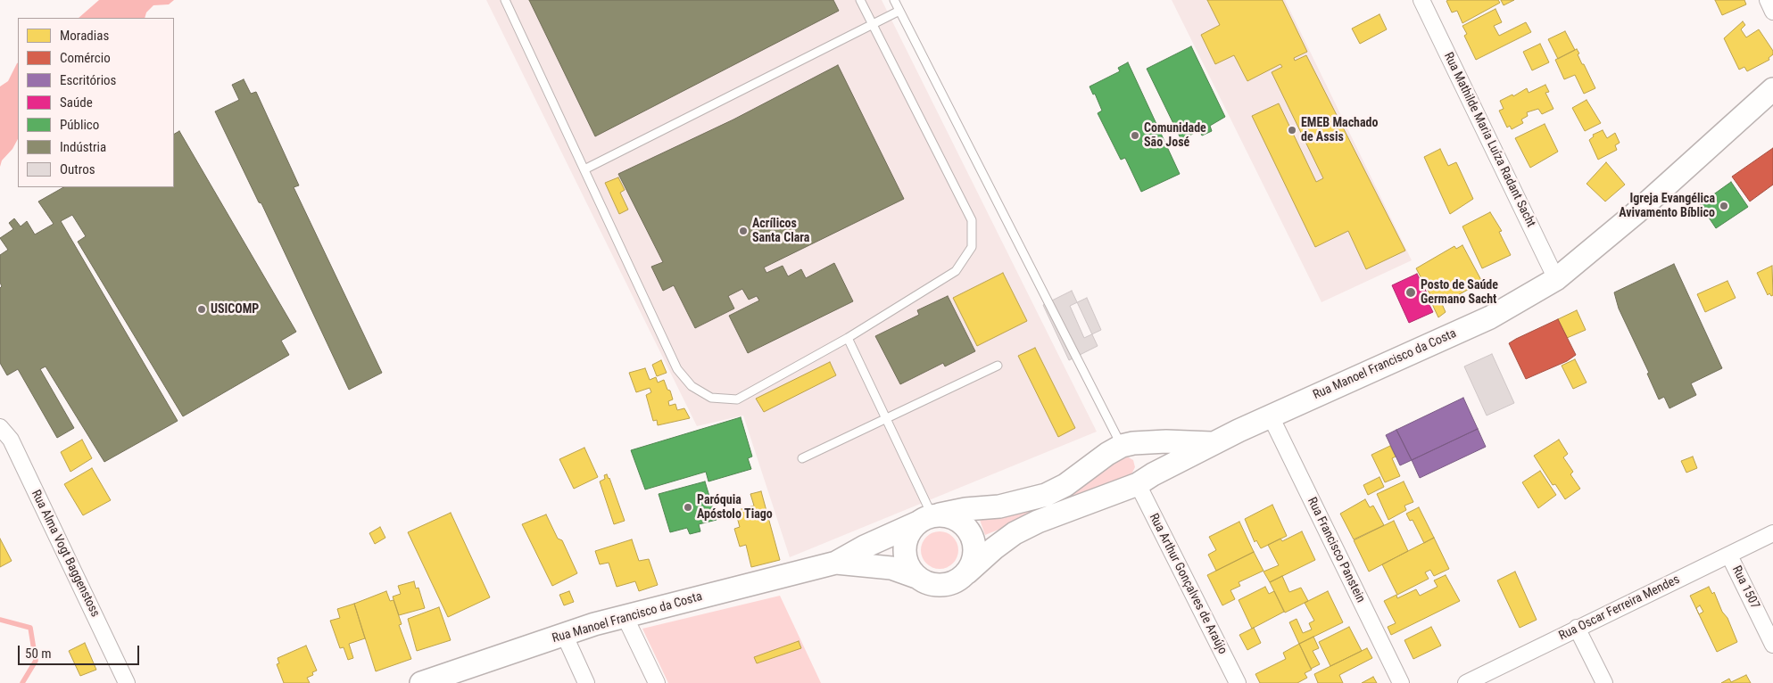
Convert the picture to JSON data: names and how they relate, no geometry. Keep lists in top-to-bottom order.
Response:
{
  "streets": {
    "main road": ["Rua Manoel Francisco da Costa"],
    "street": [
      "Rua Mathilde Maria Luíza Radant Sacht",
      "Rua Francisco Panstein",
      "Rua Alma Vogt Baggenstoss",
      "Rua Arthur Gonçalves de Araújo",
      "Rua 1507",
      "Rua Oscar Ferreira Mendes"
    ]
  },
  "crossings": [
    ["Rua Mathilde Maria Luíza Radant Sacht", "Rua Manoel Francisco da Costa"],
    ["Rua Manoel Francisco da Costa", "Rua Francisco Panstein"],
    ["Rua 1507", "Rua Oscar Ferreira Mendes"]
  ],
  "places": [
    "EMEB Machado de Assis",
    "Comunidade São José",
    "Igreja Evangélica Avivamento Bíblico",
    "Acrílicos Santa Clara",
    "Posto de Saúde Germano Sacht",
    "USICOMP",
    "Paróquia Apóstolo Tiago"
  ],
  "legend": [
    "Moradias",
    "Comércio",
    "Escritórios",
    "Saúde",
    "Público",
    "Indústria",
    "Outros"
  ],
  "scale_bar": "50 m"
}
